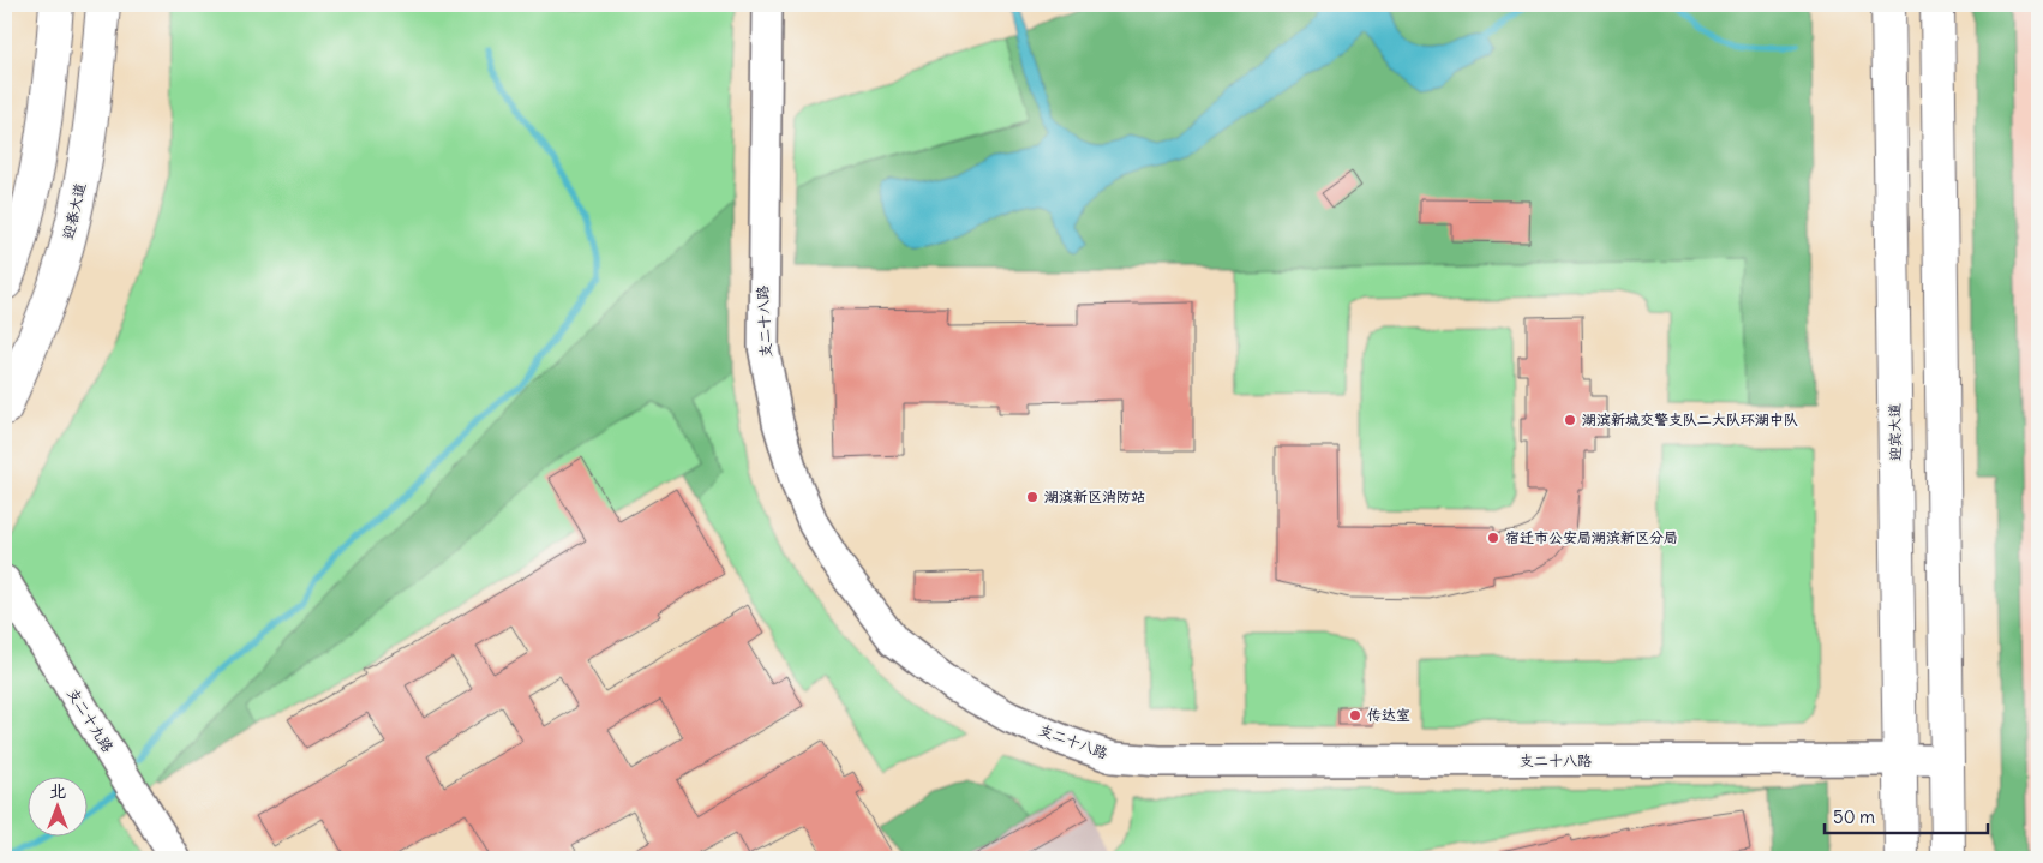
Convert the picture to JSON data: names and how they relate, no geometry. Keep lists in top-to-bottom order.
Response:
{
  "streets": {
    "main road": ["迎春大道", "迎宾大道"],
    "street": ["支二十八路", "支二十九路"]
  },
  "crossings": [
    ["支二十八路", "迎宾大道"]
  ],
  "places": [
    "湖滨新城交警支队二大队环湖中队",
    "湖滨新区消防站",
    "宿迁市公安局湖滨新区分局",
    "传达室"
  ],
  "scale_bar": "50 m",
  "north": "top"
}
